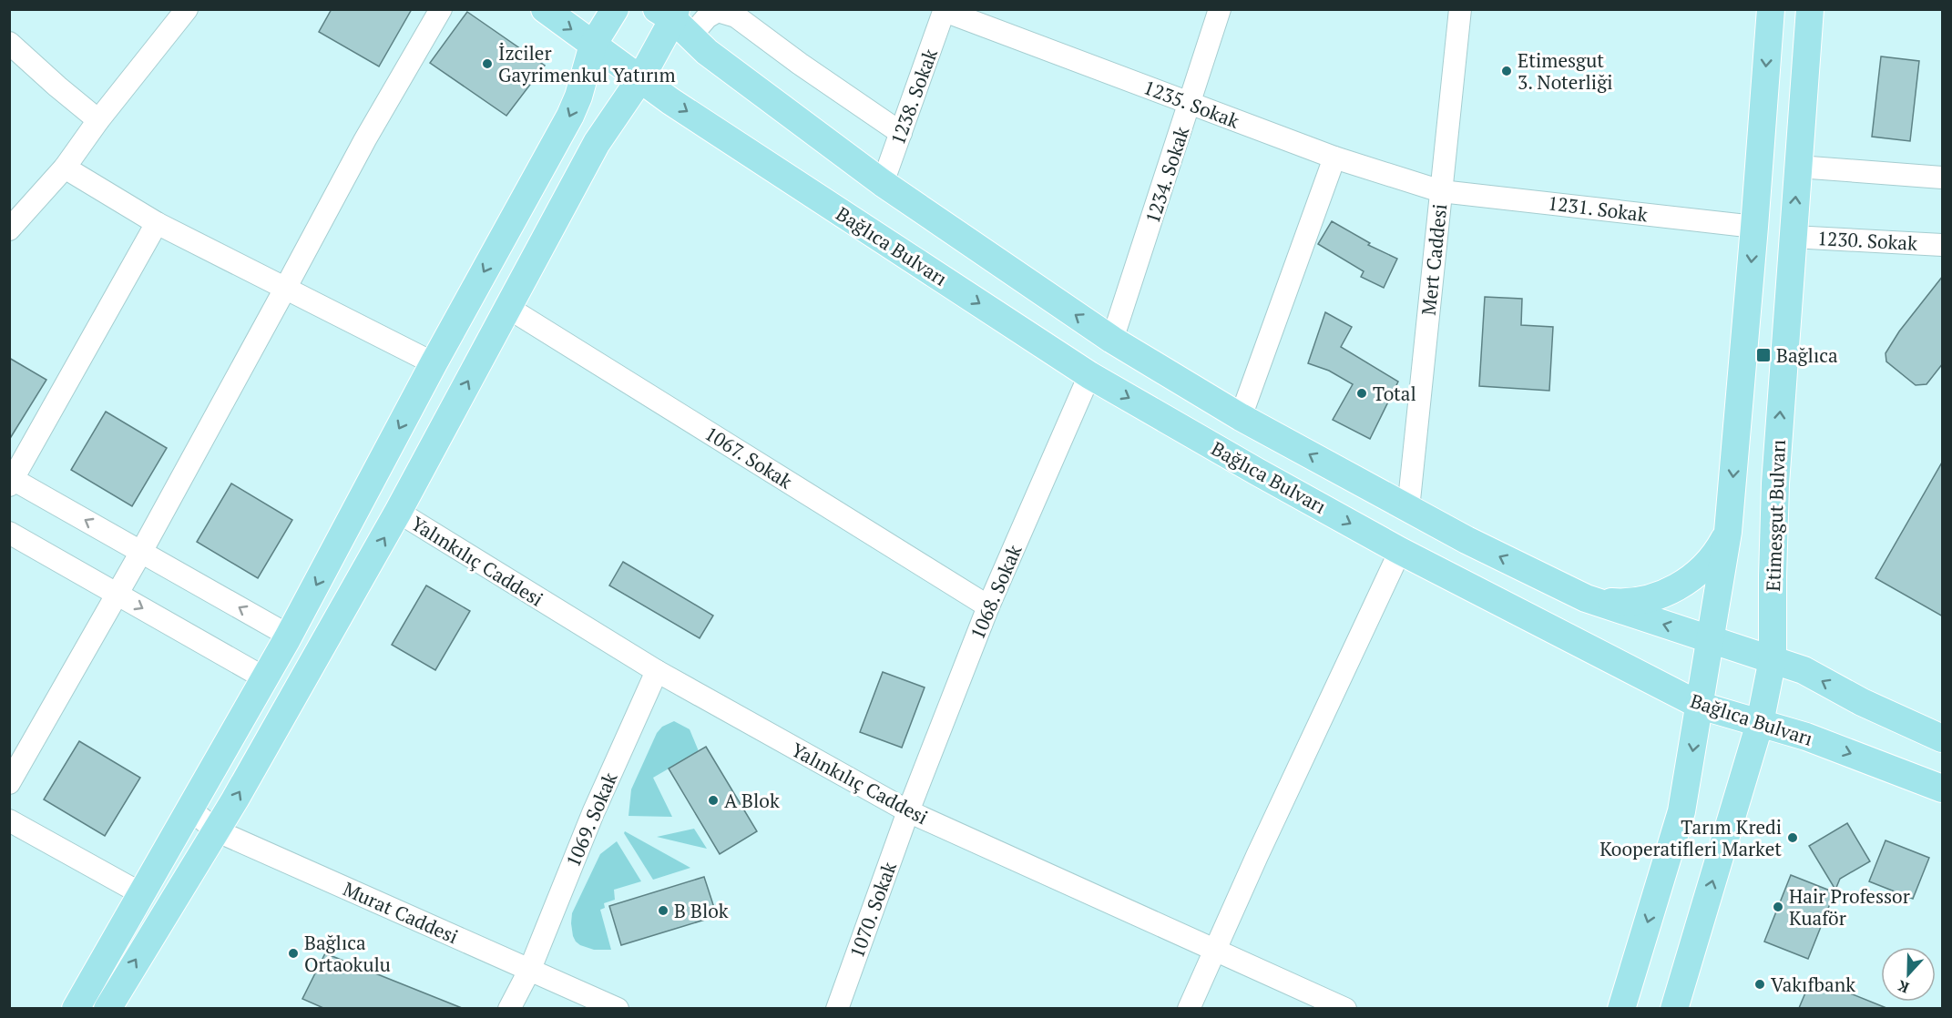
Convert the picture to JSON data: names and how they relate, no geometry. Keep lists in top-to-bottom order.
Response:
{
  "streets": {
    "main road": ["Bağlıca Bulvarı", "Etimesgut Bulvarı"],
    "street": [
      "1238. Sokak",
      "1235. Sokak",
      "1234. Sokak",
      "1231. Sokak",
      "1230. Sokak",
      "Mert Caddesi",
      "1067. Sokak",
      "Yalınkılıç Caddesi",
      "1068. Sokak",
      "1069. Sokak",
      "1070. Sokak",
      "Murat Caddesi"
    ]
  },
  "crossings": [
    ["1238. Sokak", "1235. Sokak"],
    ["1238. Sokak", "Bağlıca Bulvarı"],
    ["1235. Sokak", "1234. Sokak"],
    ["1235. Sokak", "1231. Sokak"],
    ["1235. Sokak", "Mert Caddesi"],
    ["1234. Sokak", "Bağlıca Bulvarı"],
    ["1231. Sokak", "Mert Caddesi"],
    ["1230. Sokak", "Etimesgut Bulvarı"],
    ["Bağlıca Bulvarı", "Mert Caddesi"],
    ["Bağlıca Bulvarı", "Etimesgut Bulvarı"],
    ["Bağlıca Bulvarı", "1068. Sokak"],
    ["1067. Sokak", "1068. Sokak"],
    ["Yalınkılıç Caddesi", "1068. Sokak"],
    ["Yalınkılıç Caddesi", "1069. Sokak"],
    ["Yalınkılıç Caddesi", "1070. Sokak"],
    ["1068. Sokak", "1070. Sokak"],
    ["1069. Sokak", "Murat Caddesi"]
  ],
  "places": {
    "other": [
      "İzciler Gayrimenkul Yatırım",
      "Etimesgut 3. Noterliği",
      "Total",
      "A Blok",
      "Tarım Kredi Kooperatifleri Market",
      "Hair Professor Kuaför",
      "B Blok",
      "Bağlıca Ortaokulu",
      "Vakıfbank"
    ],
    "transit": ["Bağlıca"]
  },
  "north": "bottom"
}
